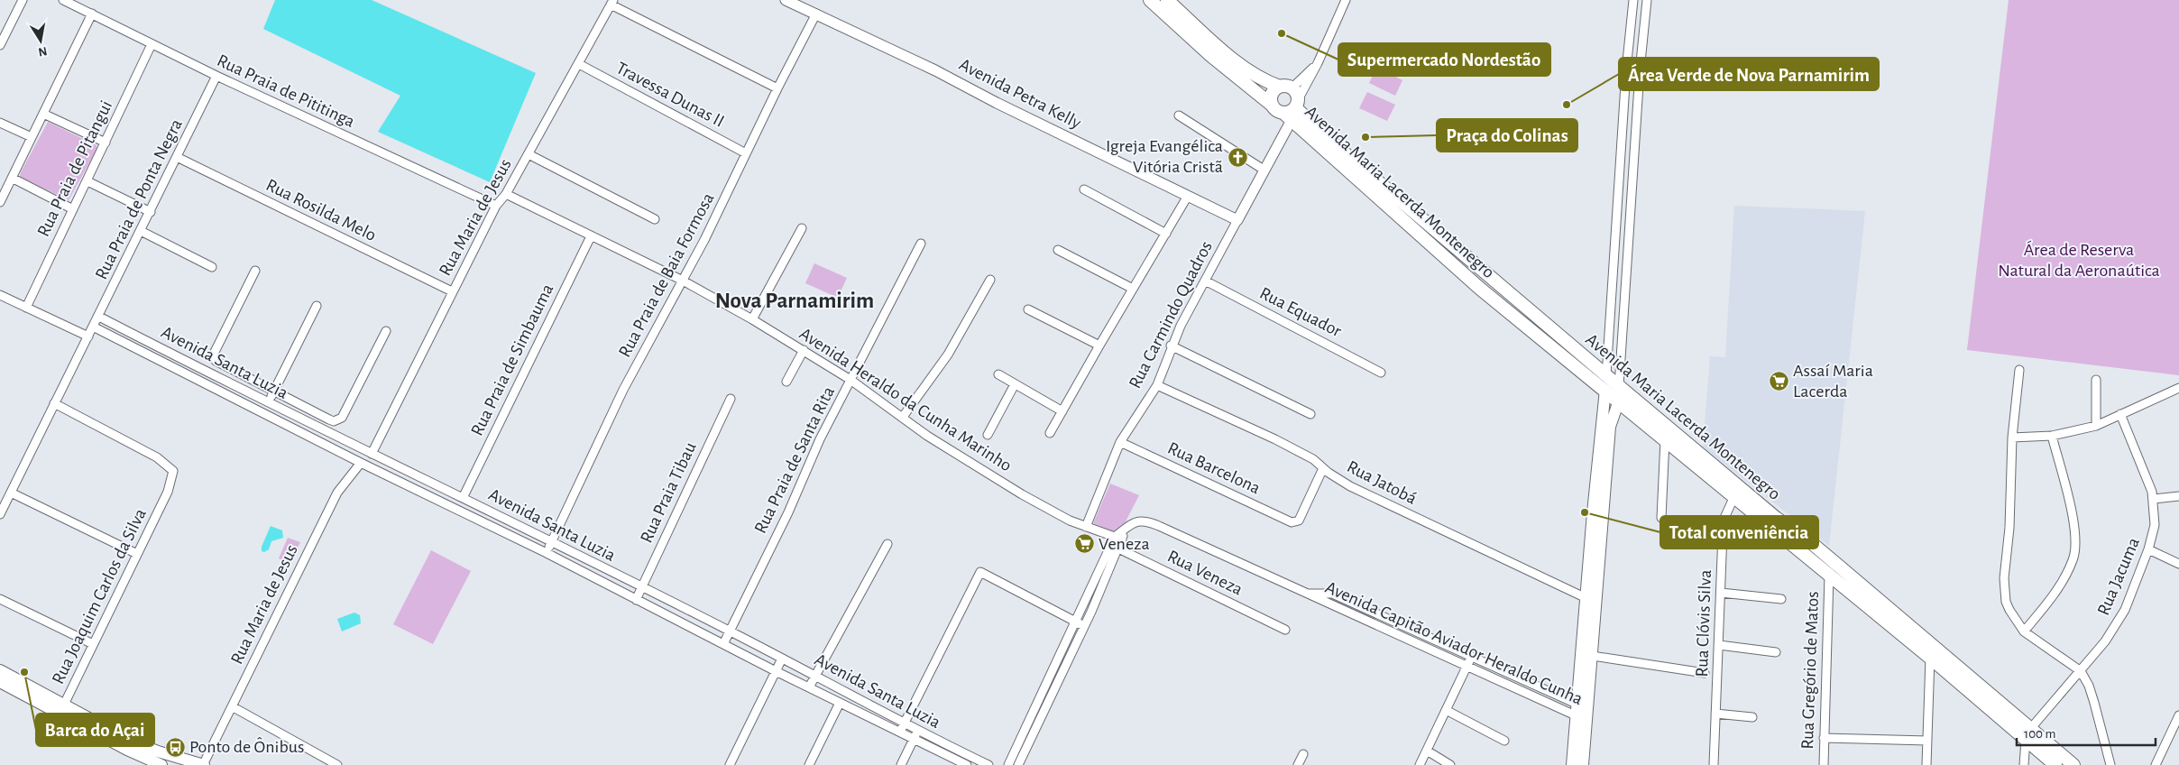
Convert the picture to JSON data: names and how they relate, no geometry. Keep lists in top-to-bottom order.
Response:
{
  "streets": {
    "main road": ["Avenida Maria Lacerda Montenegro"],
    "street": [
      "Rua Praia de Pititinga",
      "Avenida Petra Kelly",
      "Travessa Dunas II",
      "Rua Praia de Pitangui",
      "Rua Praia de Ponta Negra",
      "Rua Rosilda Melo",
      "Rua Maria de Jesus",
      "Rua Praia de Baia Formosa",
      "Rua Equador",
      "Rua Carmindo Quadros",
      "Rua Praia de Simbauma",
      "Avenida Santa Luzia",
      "Avenida Heraldo da Cunha Marinho",
      "Rua Praia de Santa Rita",
      "Rua Barcelona",
      "Rua Jatobá",
      "Rua Praia Tibau",
      "Rua Veneza",
      "Rua Jacuma",
      "Rua Joaquim Carlos da Silva",
      "Rua Clóvis Silva",
      "Avenida Capitão Aviador Heraldo Cunha",
      "Rua Gregório de Matos"
    ]
  },
  "crossings": [
    ["Rua Praia de Pititinga", "Rua Praia de Pitangui"],
    ["Rua Praia de Pititinga", "Rua Praia de Ponta Negra"],
    ["Rua Praia de Pititinga", "Rua Maria de Jesus"],
    ["Avenida Petra Kelly", "Rua Praia de Baia Formosa"],
    ["Avenida Petra Kelly", "Rua Carmindo Quadros"],
    ["Travessa Dunas II", "Rua Maria de Jesus"],
    ["Travessa Dunas II", "Rua Praia de Baia Formosa"],
    ["Avenida Maria Lacerda Montenegro", "Rua Carmindo Quadros"],
    ["Avenida Maria Lacerda Montenegro", "Rua Jacuma"],
    ["Avenida Maria Lacerda Montenegro", "Rua Clóvis Silva"],
    ["Avenida Maria Lacerda Montenegro", "Rua Gregório de Matos"],
    ["Rua Praia de Ponta Negra", "Rua Rosilda Melo"],
    ["Rua Praia de Ponta Negra", "Avenida Santa Luzia"],
    ["Rua Praia de Ponta Negra", "Rua Joaquim Carlos da Silva"],
    ["Rua Rosilda Melo", "Rua Maria de Jesus"],
    ["Rua Maria de Jesus", "Avenida Santa Luzia"],
    ["Rua Maria de Jesus", "Avenida Heraldo da Cunha Marinho"],
    ["Rua Praia de Baia Formosa", "Avenida Santa Luzia"],
    ["Rua Praia de Baia Formosa", "Avenida Heraldo da Cunha Marinho"],
    ["Rua Equador", "Rua Carmindo Quadros"],
    ["Rua Carmindo Quadros", "Avenida Heraldo da Cunha Marinho"],
    ["Rua Carmindo Quadros", "Rua Barcelona"],
    ["Rua Carmindo Quadros", "Rua Jatobá"],
    ["Rua Praia de Simbauma", "Avenida Santa Luzia"],
    ["Rua Praia de Simbauma", "Avenida Heraldo da Cunha Marinho"],
    ["Avenida Santa Luzia", "Rua Praia de Santa Rita"],
    ["Avenida Santa Luzia", "Rua Praia Tibau"],
    ["Avenida Heraldo da Cunha Marinho", "Rua Praia de Santa Rita"],
    ["Avenida Heraldo da Cunha Marinho", "Avenida Capitão Aviador Heraldo Cunha"],
    ["Rua Barcelona", "Rua Jatobá"]
  ],
  "districts": ["Nova Parnamirim"],
  "parks": ["Área de Reserva Natural da Aeronaútica"],
  "places": {
    "other": [
      "Supermercado Nordestão",
      "Área Verde de Nova Parnamirim",
      "Praça do Colinas",
      "Total conveniência",
      "Barca do Açai"
    ],
    "church": ["Igreja Evangélica Vitória Cristã"],
    "supermarket": ["Assaí Maria Lacerda", "Veneza"],
    "bus stop": ["Ponto de Ônibus"]
  },
  "scale_bar": "100 m",
  "north": "bottom"
}
